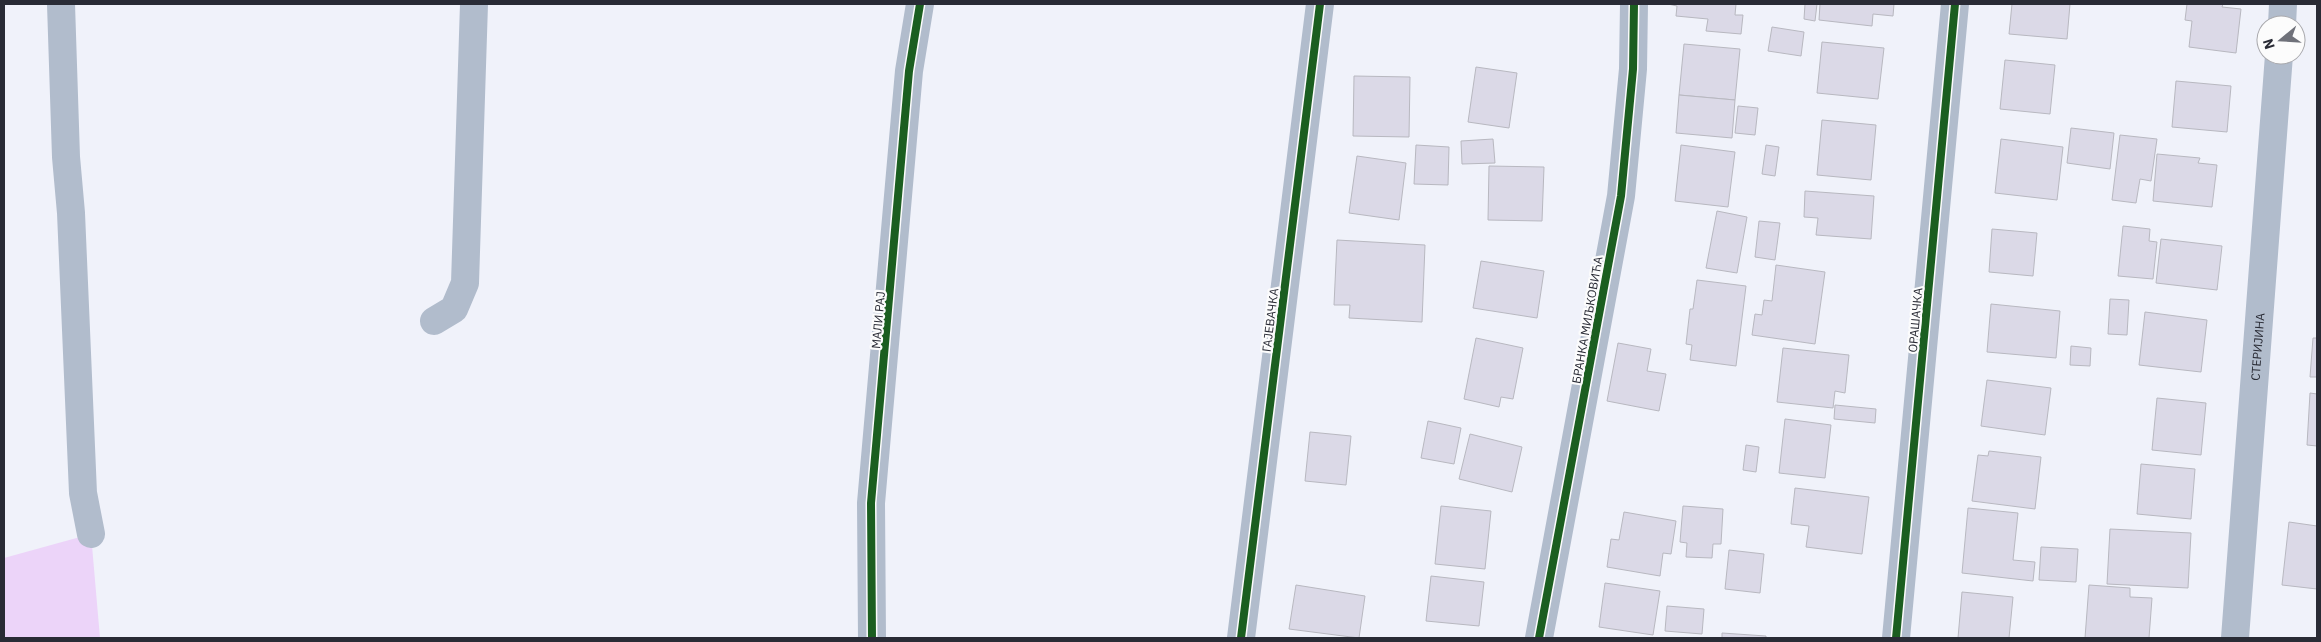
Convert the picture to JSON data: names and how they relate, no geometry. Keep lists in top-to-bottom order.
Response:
{
  "streets": {
    "street": [
      "МАЛИ РАЈ",
      "ГАЈЕВАЧКА",
      "БРАНКА МИЉКОВИЋА",
      "ОРАШАЧКА",
      "СТЕРИЈИНА"
    ]
  },
  "north": "left"
}
